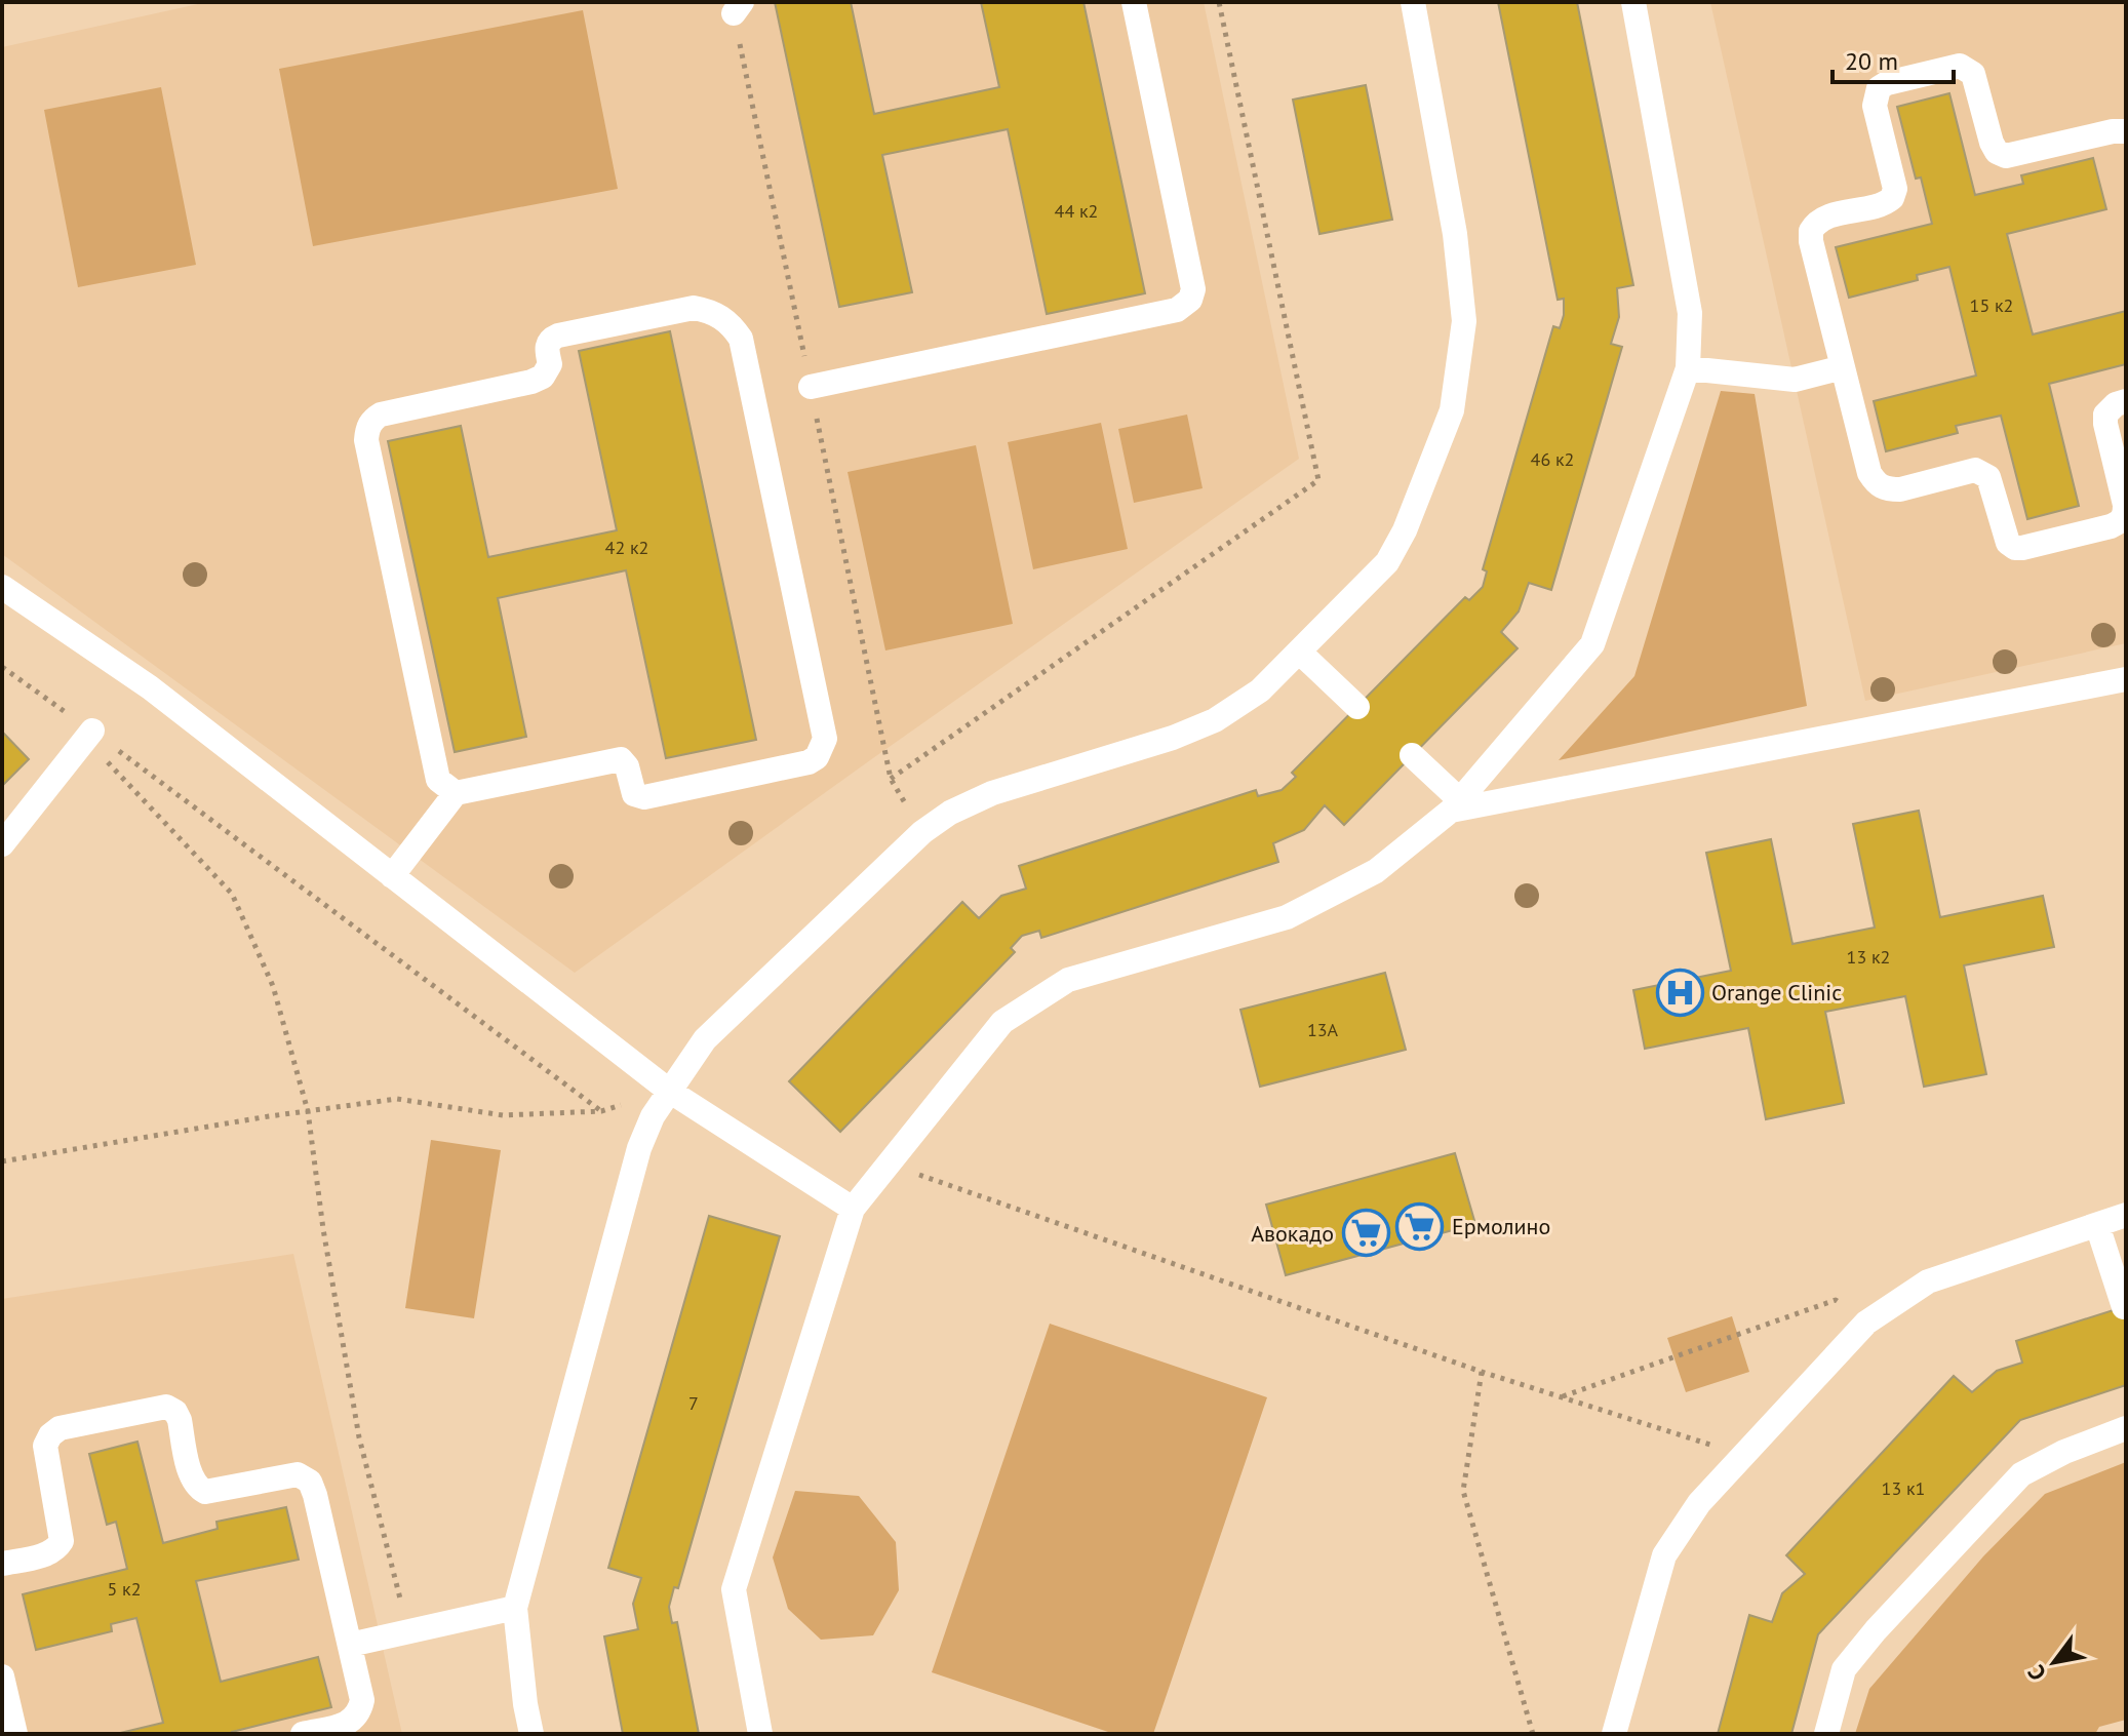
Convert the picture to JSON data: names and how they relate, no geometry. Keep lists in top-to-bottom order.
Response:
{
  "places": {
    "hospital": ["Orange Clinic"],
    "supermarket": ["Ермолино", "Авокадо"]
  },
  "house_numbers": [
    "44 к2",
    "15 к2",
    "46 к2",
    "42 к2",
    "13 к2",
    "13А",
    "7",
    "13 к1",
    "5 к2"
  ],
  "scale_bar": "20 m",
  "north": "bottom left"
}
